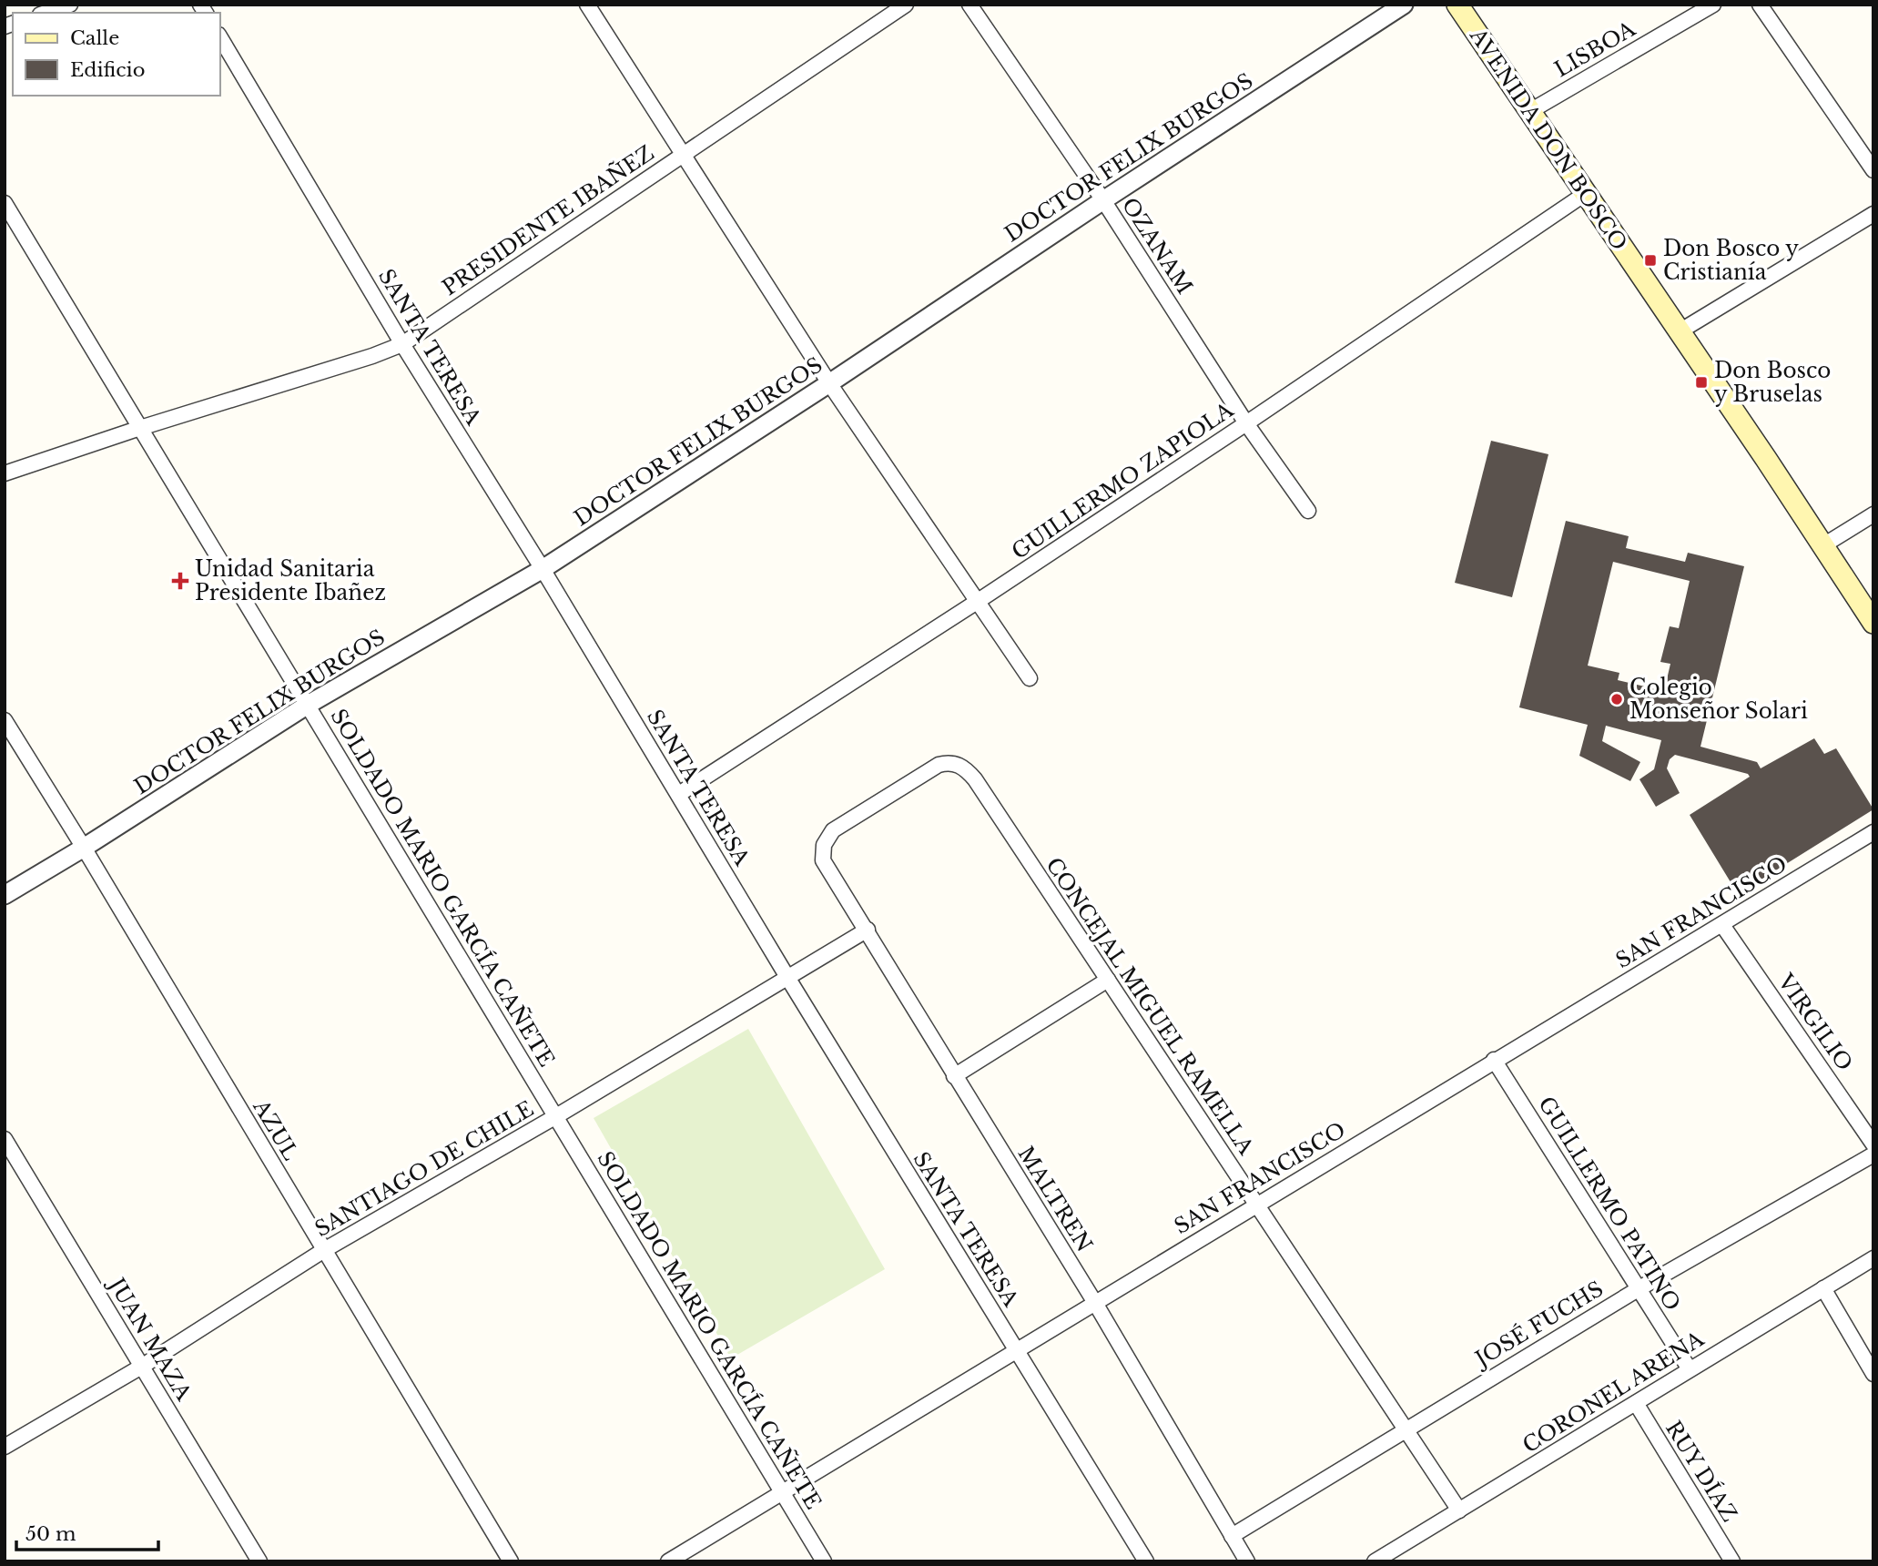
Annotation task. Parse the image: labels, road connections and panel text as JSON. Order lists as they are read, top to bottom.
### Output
{
  "streets": {
    "main road": ["AVENIDA DON BOSCO"],
    "street": [
      "LISBOA",
      "DOCTOR FELIX BURGOS",
      "PRESIDENTE IBAÑEZ",
      "OZANAM",
      "SANTA TERESA",
      "GUILLERMO ZAPIOLA",
      "SOLDADO MARIO GARCÍA CAÑETE",
      "SAN FRANCISCO",
      "CONCEJAL MIGUEL RAMELLA",
      "VIRGILIO",
      "AZUL",
      "SANTIAGO DE CHILE",
      "MALTREN",
      "GUILLERMO PATINO",
      "JOSÉ FUCHS",
      "JUAN MAZA",
      "CORONEL ARENA",
      "RUY DÍAZ"
    ]
  },
  "crossings": [
    ["LISBOA", "AVENIDA DON BOSCO"],
    ["AVENIDA DON BOSCO", "GUILLERMO ZAPIOLA"],
    ["DOCTOR FELIX BURGOS", "OZANAM"],
    ["DOCTOR FELIX BURGOS", "SANTA TERESA"],
    ["DOCTOR FELIX BURGOS", "SOLDADO MARIO GARCÍA CAÑETE"],
    ["DOCTOR FELIX BURGOS", "AZUL"],
    ["PRESIDENTE IBAÑEZ", "SANTA TERESA"],
    ["PRESIDENTE IBAÑEZ", "SOLDADO MARIO GARCÍA CAÑETE"],
    ["OZANAM", "GUILLERMO ZAPIOLA"],
    ["SANTA TERESA", "GUILLERMO ZAPIOLA"],
    ["SANTA TERESA", "SAN FRANCISCO"],
    ["SANTA TERESA", "SANTIAGO DE CHILE"],
    ["SOLDADO MARIO GARCÍA CAÑETE", "SAN FRANCISCO"],
    ["SOLDADO MARIO GARCÍA CAÑETE", "SANTIAGO DE CHILE"],
    ["SAN FRANCISCO", "CONCEJAL MIGUEL RAMELLA"],
    ["SAN FRANCISCO", "VIRGILIO"],
    ["SAN FRANCISCO", "MALTREN"],
    ["SAN FRANCISCO", "GUILLERMO PATINO"],
    ["CONCEJAL MIGUEL RAMELLA", "MALTREN"],
    ["CONCEJAL MIGUEL RAMELLA", "JOSÉ FUCHS"],
    ["CONCEJAL MIGUEL RAMELLA", "CORONEL ARENA"],
    ["AZUL", "SANTIAGO DE CHILE"],
    ["SANTIAGO DE CHILE", "MALTREN"],
    ["SANTIAGO DE CHILE", "JUAN MAZA"],
    ["MALTREN", "JOSÉ FUCHS"],
    ["GUILLERMO PATINO", "JOSÉ FUCHS"],
    ["GUILLERMO PATINO", "CORONEL ARENA"],
    ["CORONEL ARENA", "RUY DÍAZ"]
  ],
  "places": {
    "transit": ["Don Bosco y Cristianía", "Don Bosco y Bruselas"],
    "health": ["Unidad Sanitaria Presidente Ibañez"],
    "other": ["Colegio Monseñor Solari"]
  },
  "legend": ["Calle", "Edificio"],
  "scale_bar": "50 m"
}
